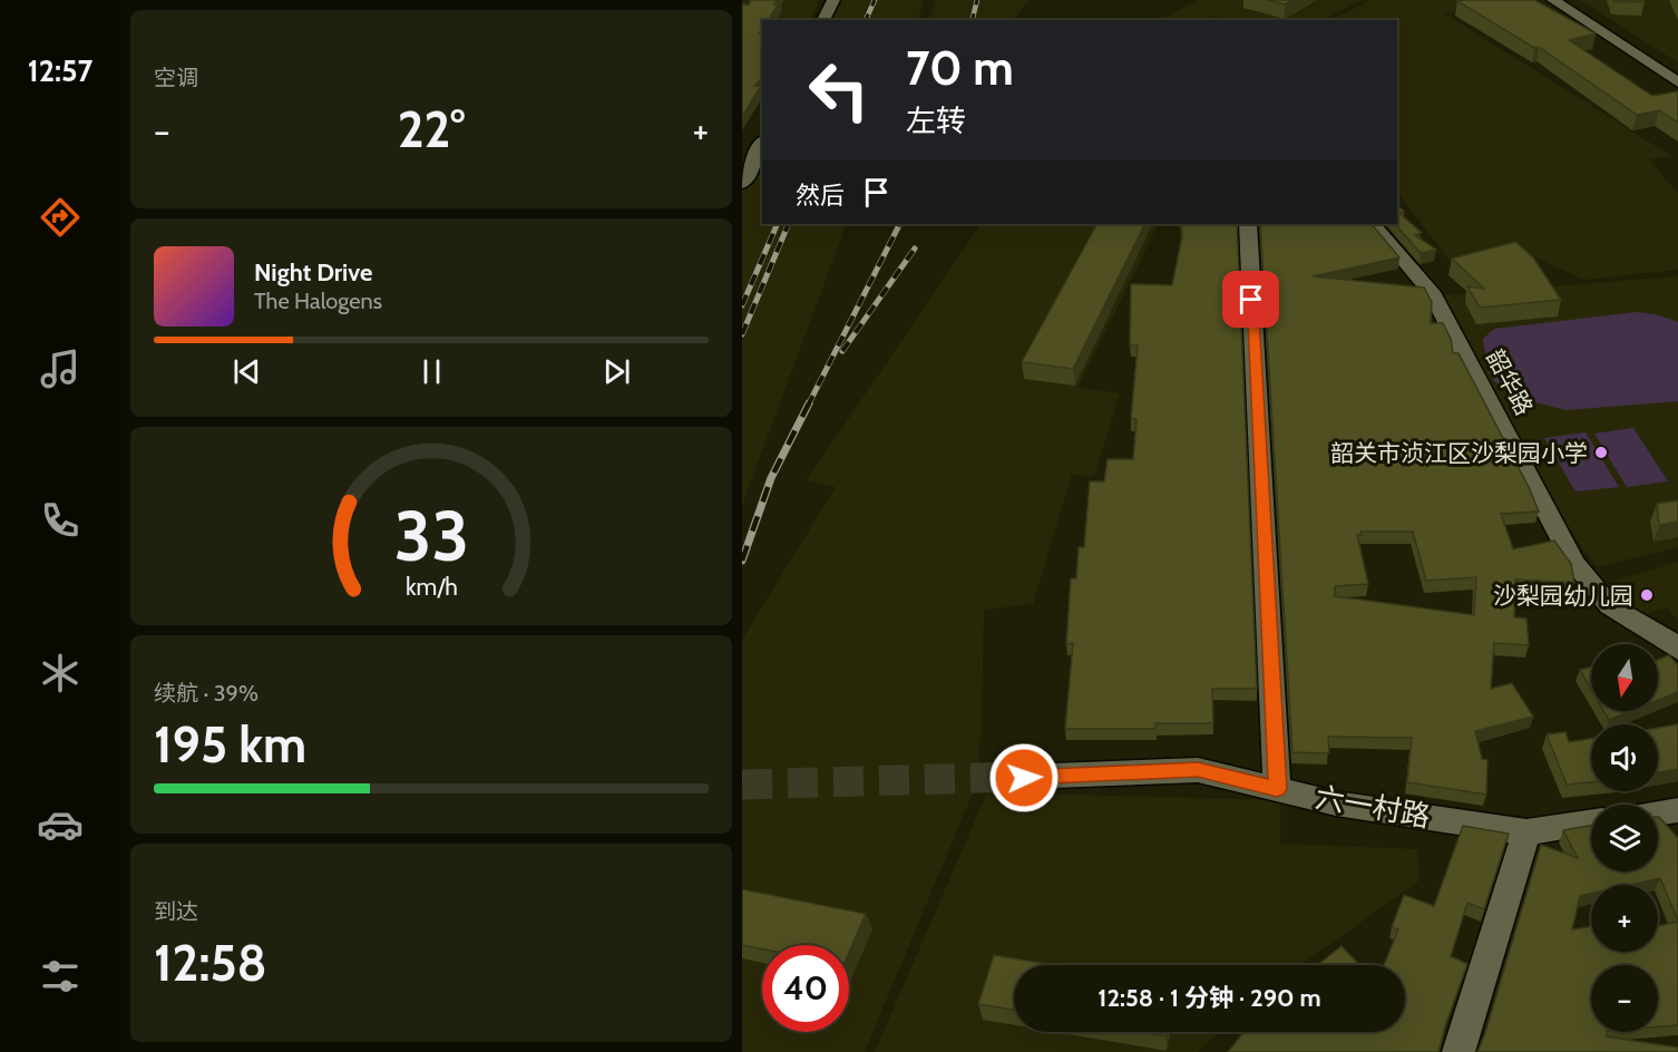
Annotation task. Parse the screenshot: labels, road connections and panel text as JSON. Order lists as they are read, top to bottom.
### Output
{
  "streets": {
    "street": ["韶华路", "六一村路"]
  },
  "places": ["韶关市浈江区沙梨园小学", "沙梨园幼儿园"],
  "north": "bottom",
  "page": {
    "tabs": "12:57",
    "tile": [
      "空调",
      ["续航 · 39%", "195 km"],
      ["到达", "12:58"]
    ],
    "turn": ["70 m", "左转"],
    "heat": ["−", "22°", "+"],
    "then": "然后",
    "song": ["Night Drive", "The Halogens"],
    "map_buttons": ["+", "−"],
    "limit": "40",
    "trip": "12:58 · 1 分钟 · 290 m",
    "gauge": ["33", "km/h"]
  }
}
